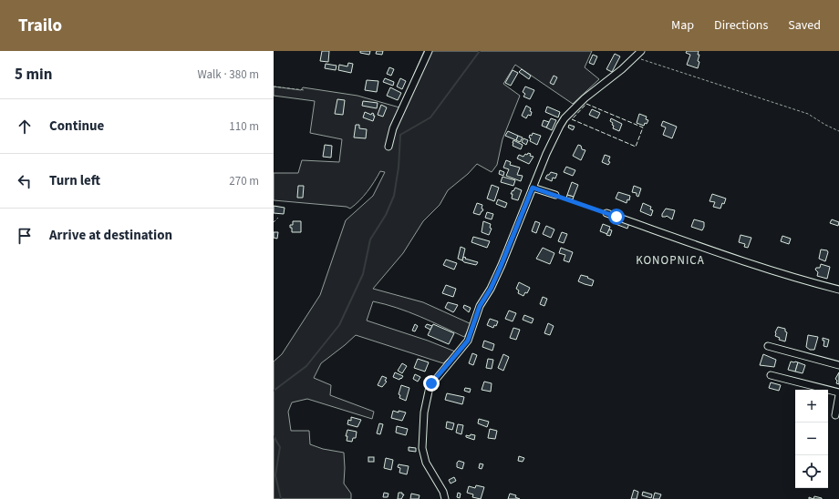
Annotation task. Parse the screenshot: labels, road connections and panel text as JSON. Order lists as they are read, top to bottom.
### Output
{
  "districts": ["KONOPNICA"],
  "page": {
    "header": "Trailo",
    "nav": ["Map", "Directions", "Saved"],
    "heading": ["5 min", "Walk · 380 m"],
    "list": [
      ["Continue", "110 m"],
      ["Turn left", "270 m"],
      "Arrive at destination"
    ],
    "map_buttons": ["+", "−"]
  }
}
